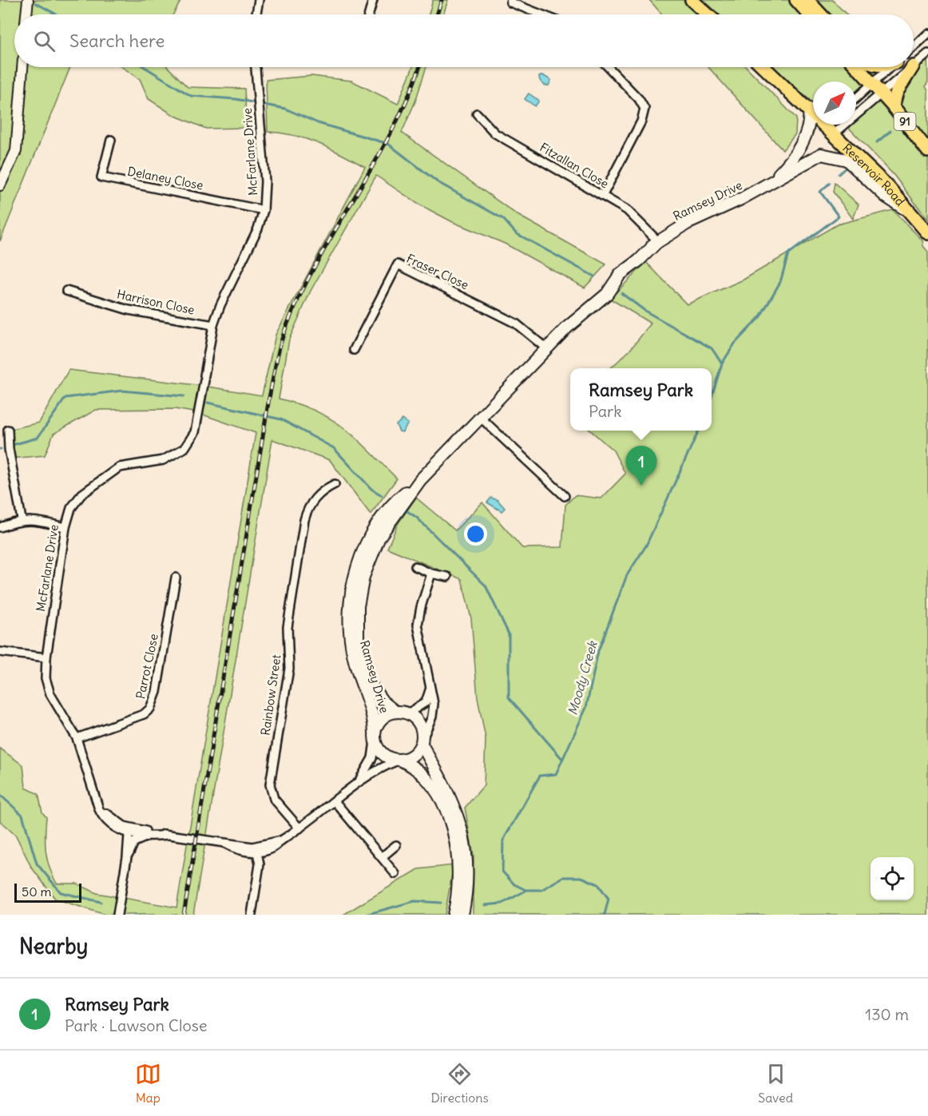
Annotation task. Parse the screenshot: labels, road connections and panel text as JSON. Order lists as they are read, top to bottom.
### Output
{
  "streets": {
    "main road": ["91", "Reservoir Road", "Ramsey Drive"],
    "street": [
      "McFarlane Drive",
      "Fitzallan Close",
      "Delaney Close",
      "Fraser Close",
      "Harrison Close",
      "Parrot Close",
      "Rainbow Street"
    ]
  },
  "crossings": [
    ["McFarlane Drive", "Delaney Close"],
    ["McFarlane Drive", "Harrison Close"],
    ["McFarlane Drive", "Parrot Close"],
    ["Fitzallan Close", "Ramsey Drive"],
    ["Reservoir Road", "Ramsey Drive"],
    ["Ramsey Drive", "Fraser Close"]
  ],
  "water": ["Moody Creek"],
  "scale_bar": "50 m",
  "north": "top right",
  "page": {
    "search": "Search here",
    "popup": ["Ramsey Park", "Park"],
    "pins": "1",
    "scale": "50 m",
    "heading": "Nearby",
    "list": [
      {
        "mark": "1",
        "name": "Ramsey Park",
        "note": "Park · Lawson Close",
        "value": "130 m"
      }
    ],
    "nav": ["Map", "Directions", "Saved"]
  }
}
